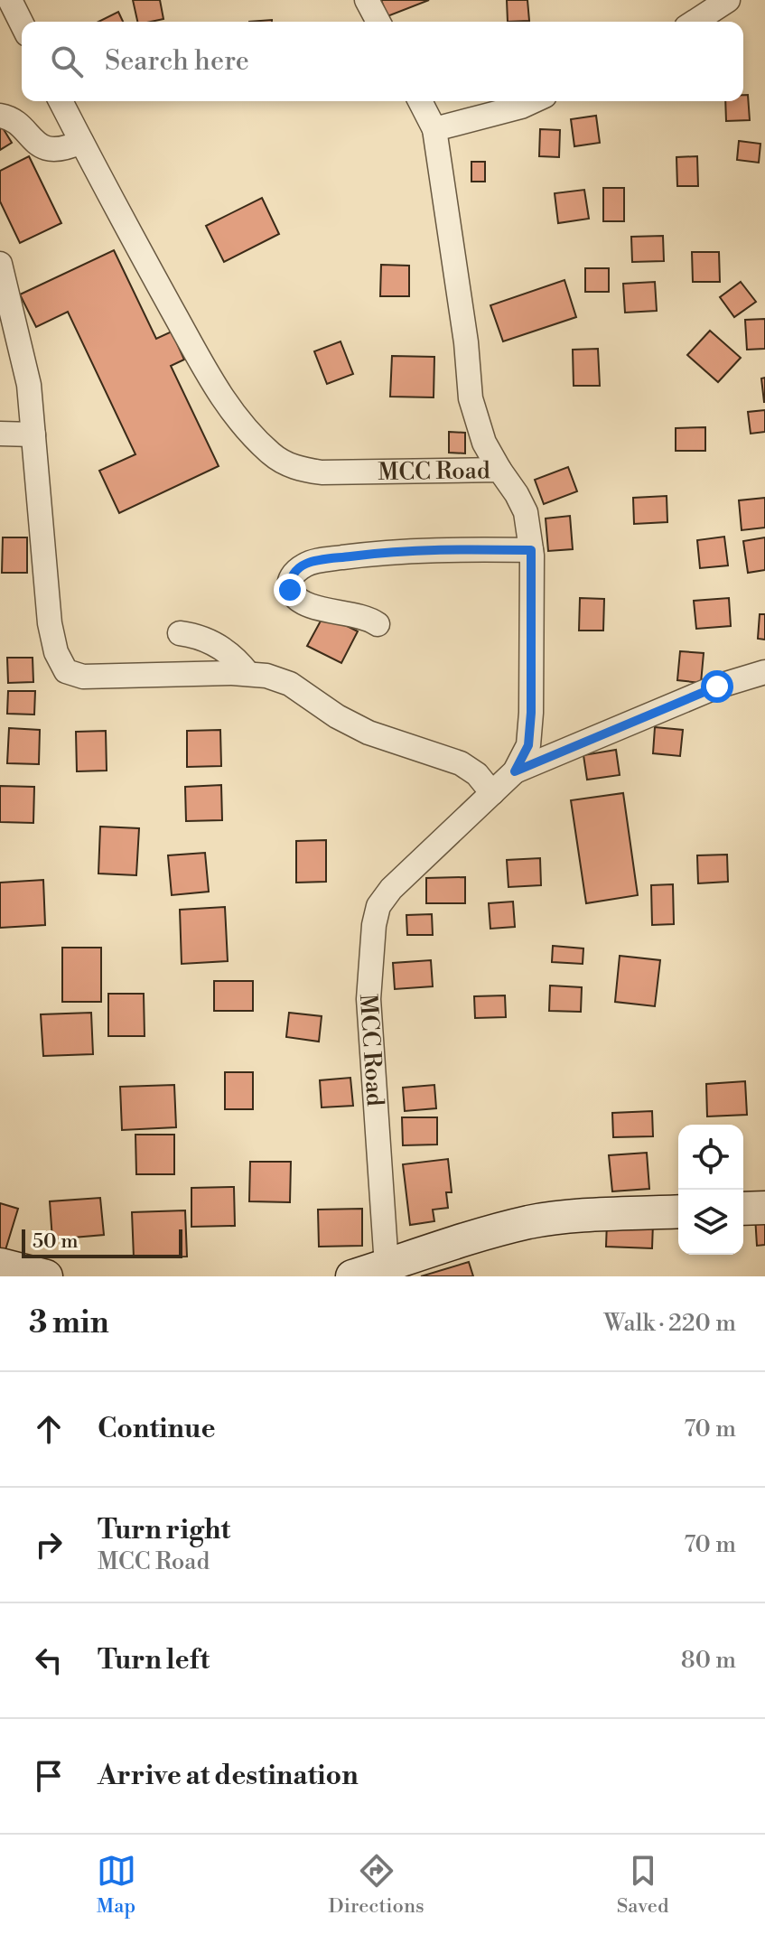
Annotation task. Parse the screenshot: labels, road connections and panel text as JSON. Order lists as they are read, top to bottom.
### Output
{
  "streets": {
    "street": ["MCC Road"]
  },
  "scale_bar": "50 m",
  "page": {
    "search": "Search here",
    "scale": "50 m",
    "heading": ["3 min", "Walk · 220 m"],
    "list": [
      ["Continue", "70 m"],
      ["Turn right", "MCC Road", "70 m"],
      ["Turn left", "80 m"],
      "Arrive at destination"
    ],
    "nav": ["Map", "Directions", "Saved"]
  }
}
